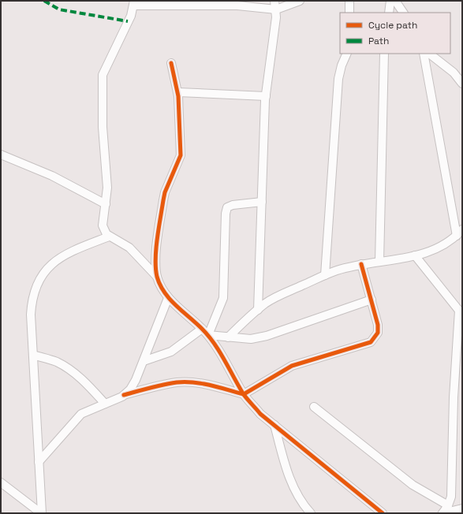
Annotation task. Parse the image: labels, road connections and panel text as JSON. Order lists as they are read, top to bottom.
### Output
{
  "legend": ["Cycle path", "Path"]
}
